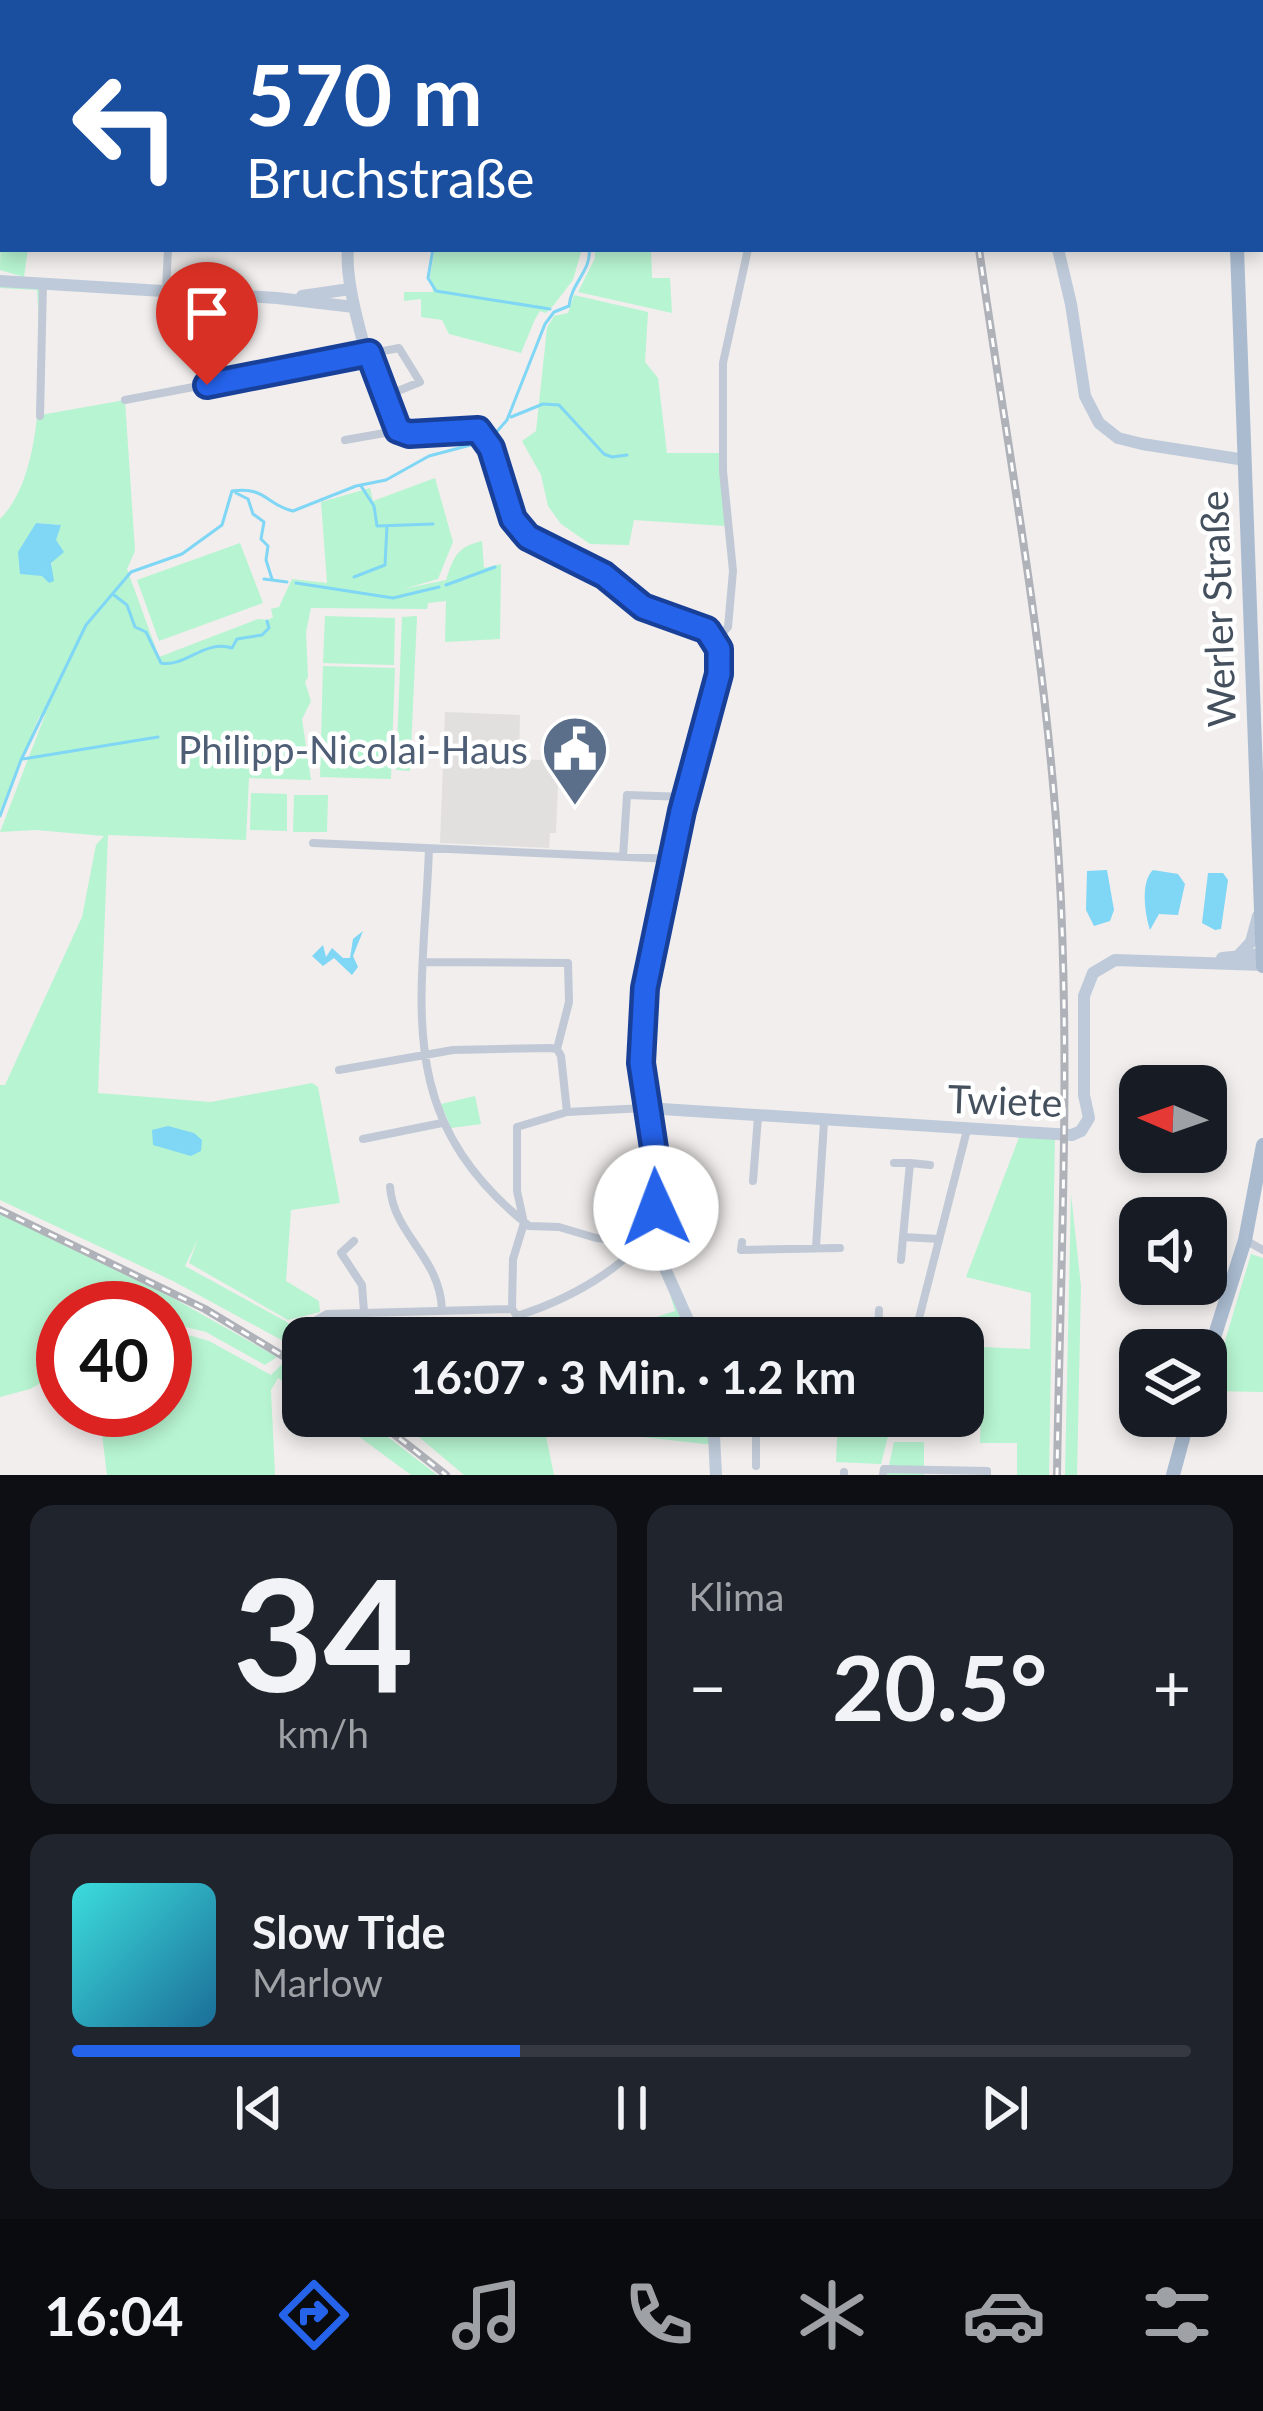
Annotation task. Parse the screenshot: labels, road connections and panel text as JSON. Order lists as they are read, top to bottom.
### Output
{
  "streets": {
    "main road": ["Werler Straße"],
    "street": ["Twiete"]
  },
  "crossings": [
    ["Werler Straße", "Twiete"]
  ],
  "places": {
    "public building": ["Philipp-Nicolai-Haus"]
  },
  "north": "left",
  "page": {
    "turn": ["570 m", "Bruchstraße"],
    "limit": "40",
    "trip": "16:07 · 3 Min. · 1.2 km",
    "tile": [
      ["34", "km/h"],
      "Klima"
    ],
    "heat": ["−", "20.5°", "+"],
    "song": ["Slow Tide", "Marlow"],
    "tabs": "16:04"
  }
}
